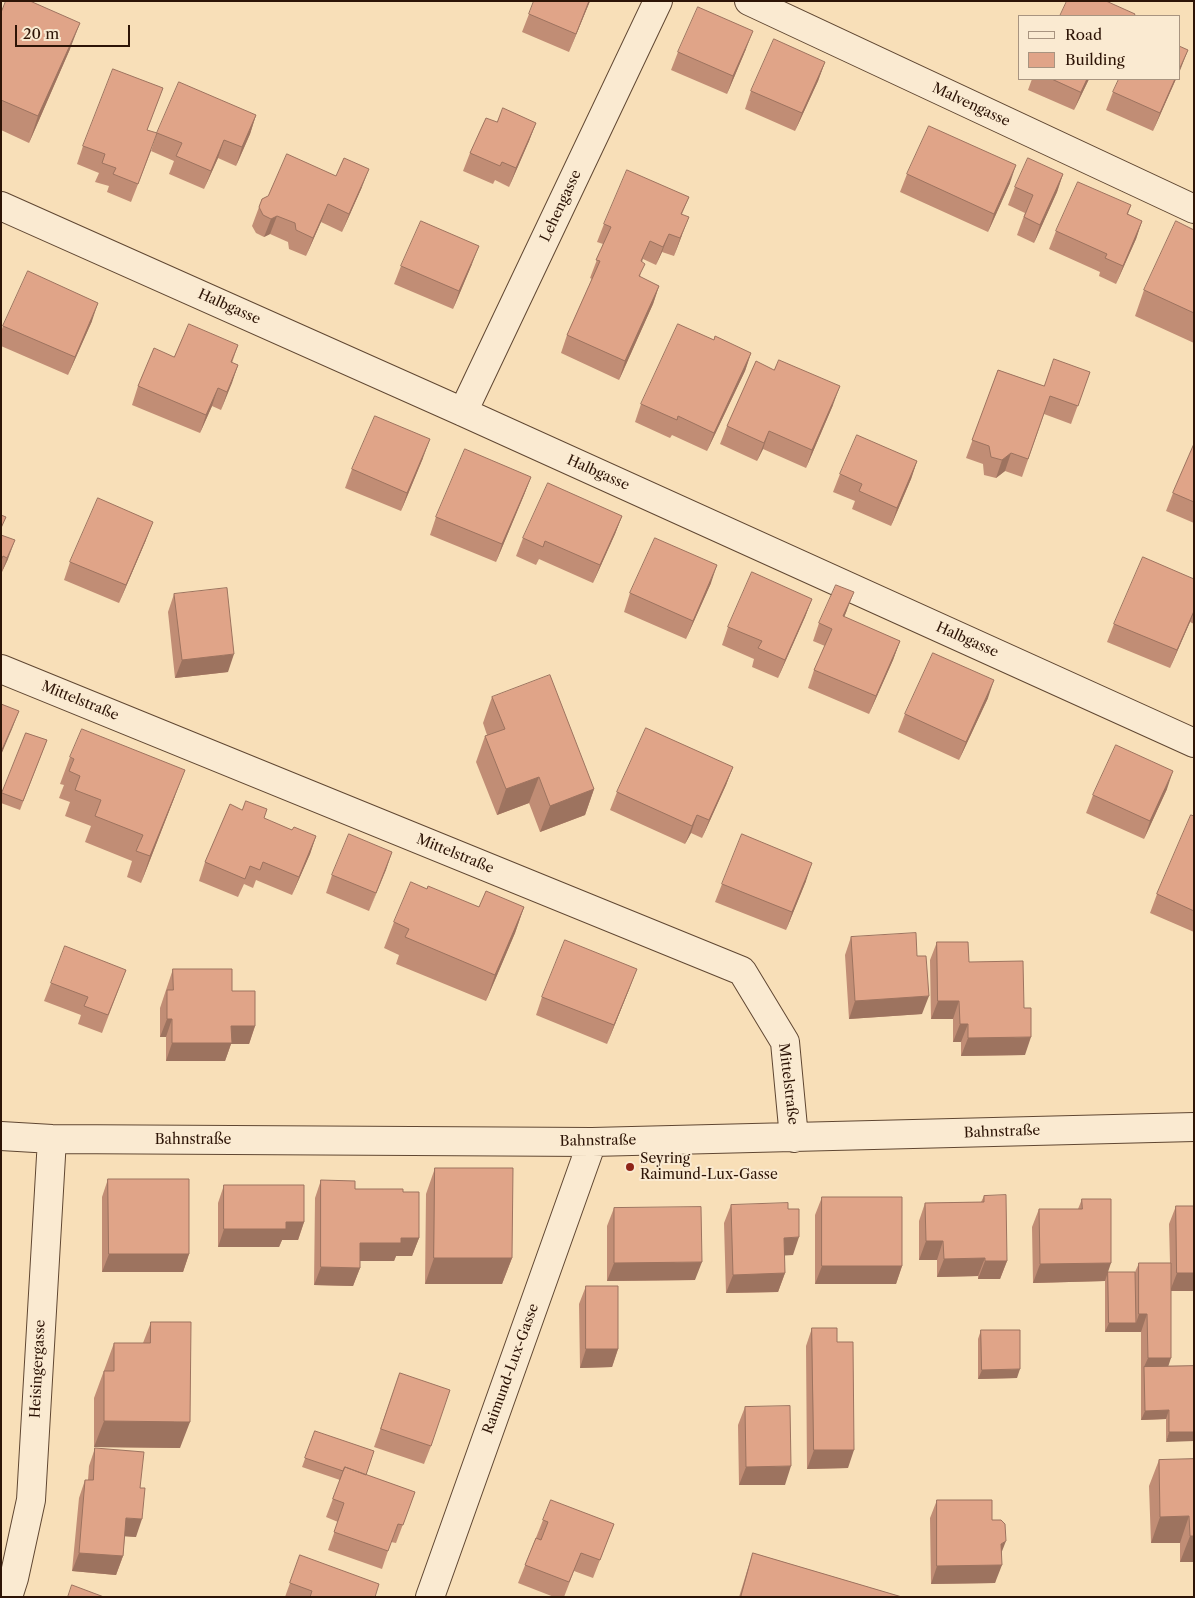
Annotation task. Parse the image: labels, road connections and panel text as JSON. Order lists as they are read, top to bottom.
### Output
{
  "streets": {
    "street": [
      "Malvengasse",
      "Lehengasse",
      "Halbgasse",
      "Mittelstraße",
      "Bahnstraße",
      "Heisingergasse",
      "Raimund-Lux-Gasse"
    ]
  },
  "crossings": [
    ["Lehengasse", "Halbgasse"],
    ["Mittelstraße", "Bahnstraße"],
    ["Bahnstraße", "Heisingergasse"],
    ["Bahnstraße", "Raimund-Lux-Gasse"]
  ],
  "places": ["Seyring Raimund-Lux-Gasse"],
  "legend": ["Road", "Building"],
  "scale_bar": "20 m"
}
